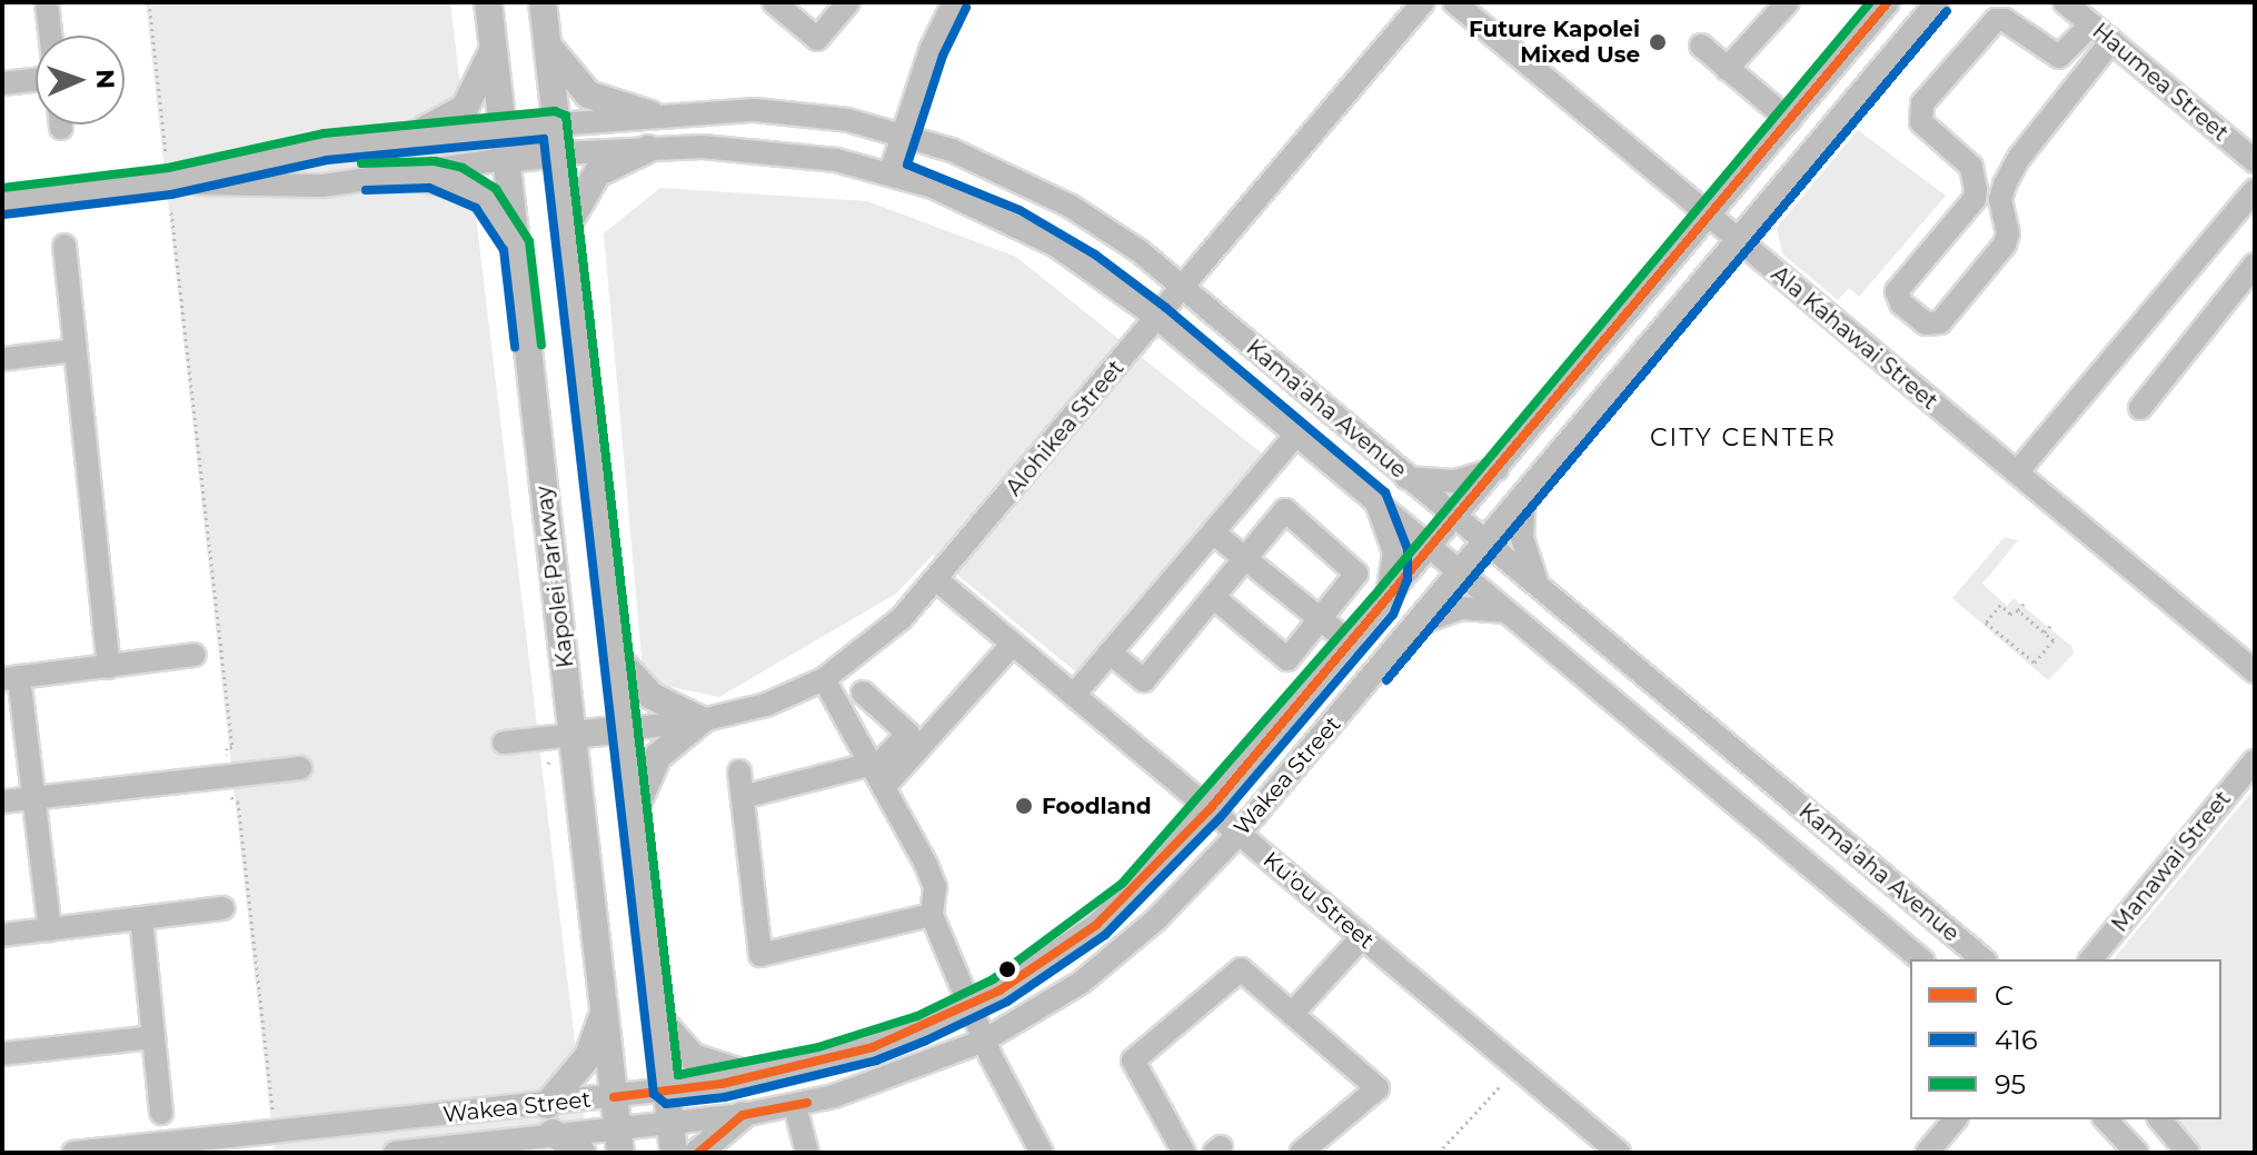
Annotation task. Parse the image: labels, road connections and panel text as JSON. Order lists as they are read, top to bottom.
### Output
{
  "streets": {
    "main road": ["Kapolei Parkway"],
    "street": [
      "Haumea Street",
      "Ala Kahawai Street",
      "Kama'aha Avenue",
      "Alohikea Street",
      "Wakea Street",
      "Manawai Street",
      "Ku'ou Street"
    ]
  },
  "crossings": [
    ["Ala Kahawai Street", "Wakea Street"],
    ["Kama'aha Avenue", "Alohikea Street"],
    ["Kama'aha Avenue", "Wakea Street"],
    ["Alohikea Street", "Ku'ou Street"],
    ["Kapolei Parkway", "Wakea Street"],
    ["Wakea Street", "Ku'ou Street"]
  ],
  "districts": ["CITY CENTER"],
  "places": ["Future Kapolei Mixed Use", "Foodland"],
  "lines": ["transit line C", "transit line 95", "transit line 416"],
  "legend": ["C", "416", "95"],
  "north": "right"
}
